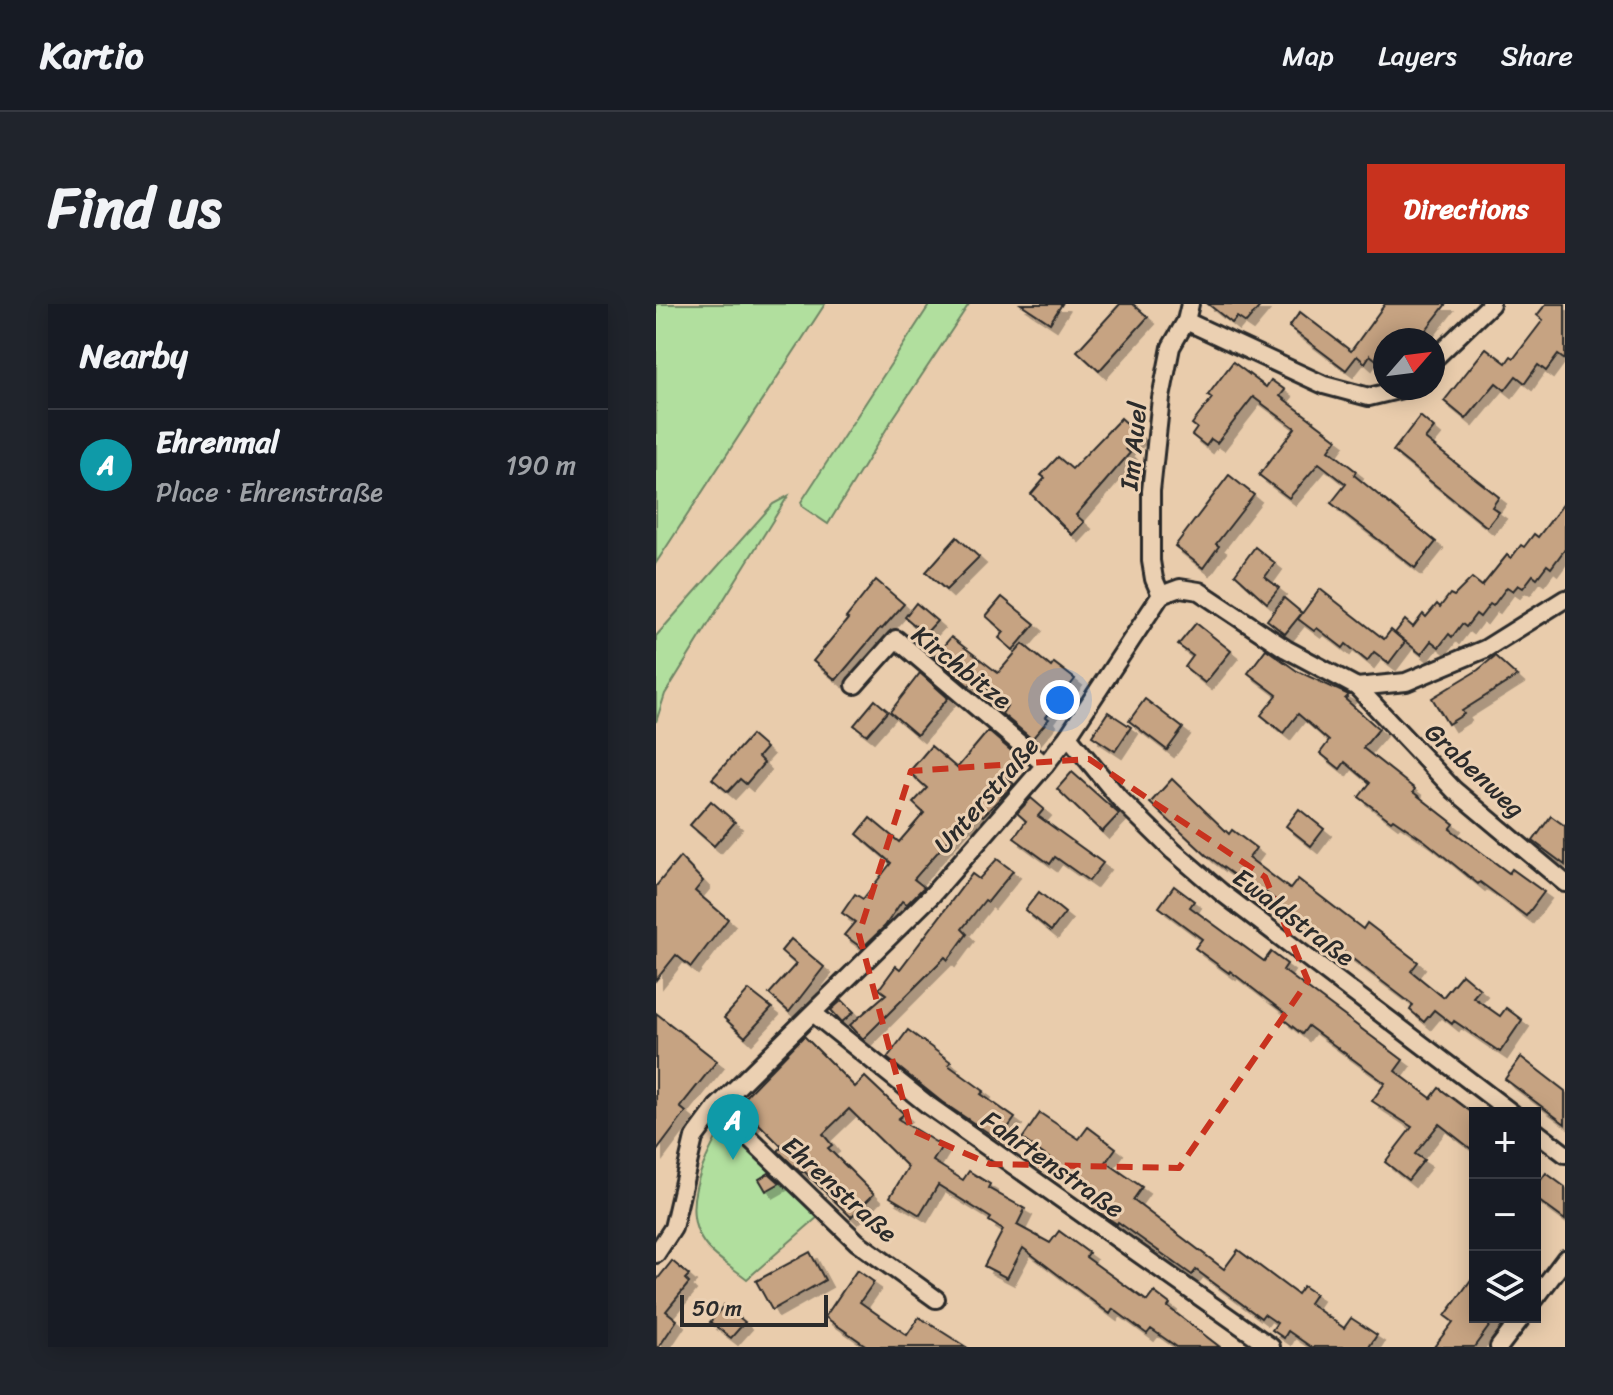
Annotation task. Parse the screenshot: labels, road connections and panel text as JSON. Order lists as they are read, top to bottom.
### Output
{
  "streets": {
    "street": [
      "Im Auel",
      "Kirchbitze",
      "Grabenweg",
      "Unterstraße",
      "Ewaldstraße",
      "Fahrtenstraße",
      "Ehrenstraße"
    ]
  },
  "crossings": [
    ["Im Auel", "Unterstraße"],
    ["Kirchbitze", "Unterstraße"],
    ["Unterstraße", "Ewaldstraße"],
    ["Unterstraße", "Fahrtenstraße"],
    ["Unterstraße", "Ehrenstraße"]
  ],
  "scale_bar": "50 m",
  "north": "top right",
  "page": {
    "header": "Kartio",
    "nav": ["Map", "Layers", "Share"],
    "title": "Find us",
    "buttons": "Directions",
    "heading": "Nearby",
    "list": [
      {
        "mark": "A",
        "name": "Ehrenmal",
        "note": "Place · Ehrenstraße",
        "value": "190 m"
      }
    ],
    "pins": "A",
    "map_buttons": ["+", "−"],
    "scale": "50 m"
  }
}
